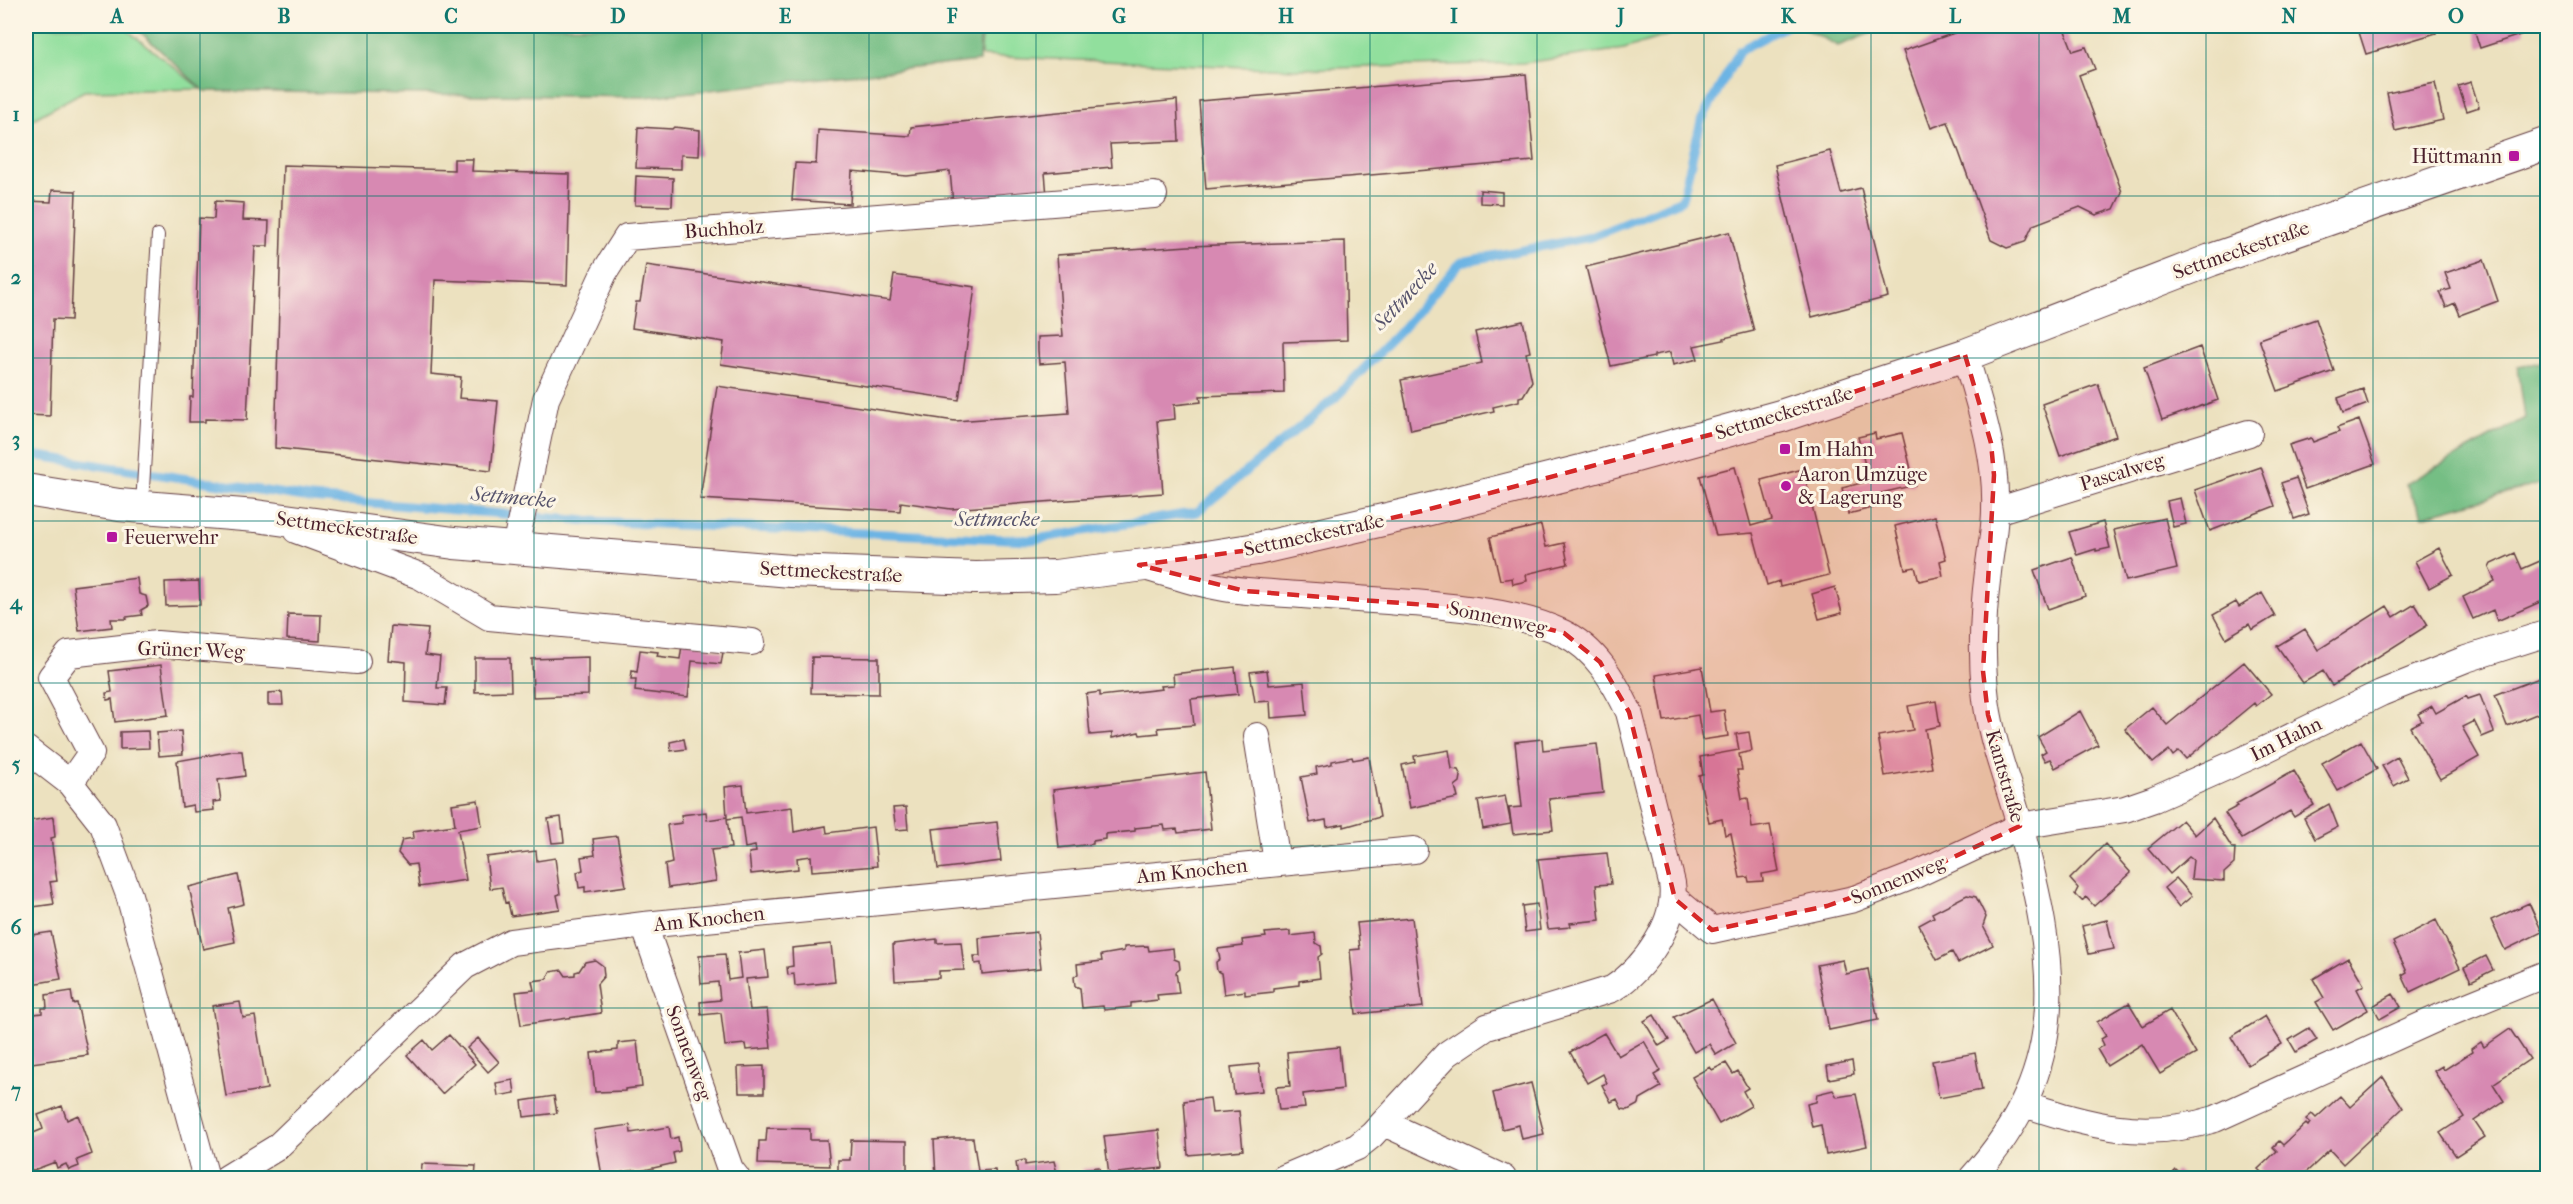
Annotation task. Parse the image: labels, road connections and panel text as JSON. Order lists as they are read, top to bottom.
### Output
{
  "streets": {
    "street": [
      "Buchholz",
      "Settmeckestraße",
      "Pascalweg",
      "Sonnenweg",
      "Grüner Weg",
      "Im Hahn",
      "Kantstraße",
      "Am Knochen"
    ]
  },
  "crossings": [
    ["Buchholz", "Settmeckestraße"],
    ["Settmeckestraße", "Sonnenweg"],
    ["Settmeckestraße", "Kantstraße"],
    ["Pascalweg", "Kantstraße"],
    ["Sonnenweg", "Im Hahn"],
    ["Sonnenweg", "Kantstraße"],
    ["Sonnenweg", "Am Knochen"],
    ["Im Hahn", "Kantstraße"]
  ],
  "water": ["Settmecke"],
  "places": {
    "transit": ["Hüttmann", "Im Hahn", "Feuerwehr"],
    "other": ["Aaron Umzüge & Lagerung"]
  },
  "grid": {
    "columns": [
      "A",
      "B",
      "C",
      "D",
      "E",
      "F",
      "G",
      "H",
      "I",
      "J",
      "K",
      "L",
      "M",
      "N",
      "O"
    ],
    "rows": [
      "1",
      "2",
      "3",
      "4",
      "5",
      "6",
      "7"
    ]
  }
}
